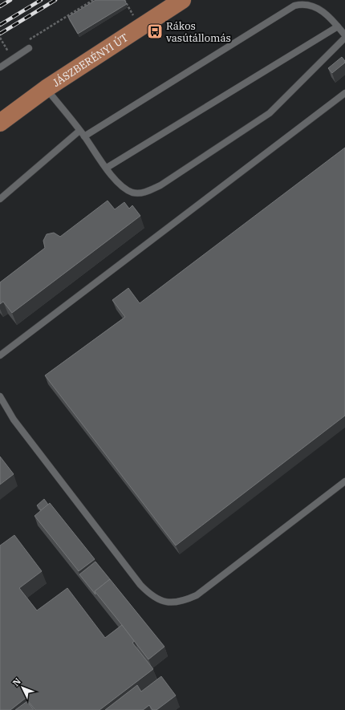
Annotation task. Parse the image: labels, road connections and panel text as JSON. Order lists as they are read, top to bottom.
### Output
{
  "streets": {
    "main road": ["JÁSZBERÉNYI ÚT"]
  },
  "places": {
    "bus stop": ["Rákos vasútállomás"]
  },
  "north": "top left"
}
